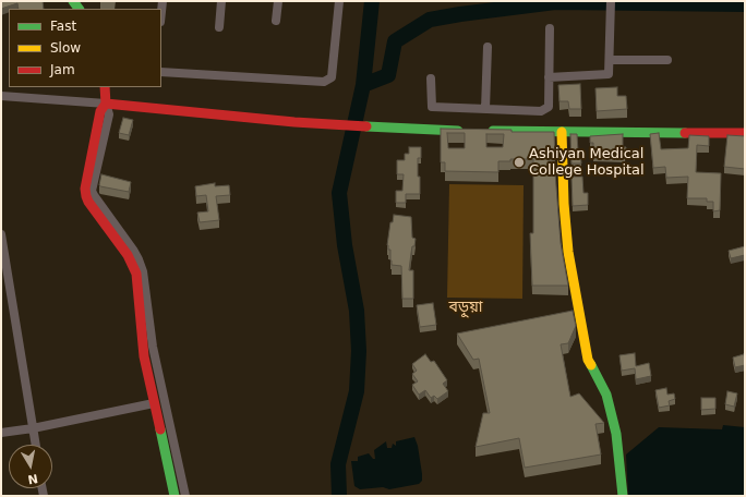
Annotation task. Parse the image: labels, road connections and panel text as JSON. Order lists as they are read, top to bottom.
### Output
{
  "districts": ["বড়ুয়া"],
  "places": ["Ashiyan Medical College Hospital"],
  "legend": ["Fast", "Slow", "Jam"],
  "north": "bottom"
}
